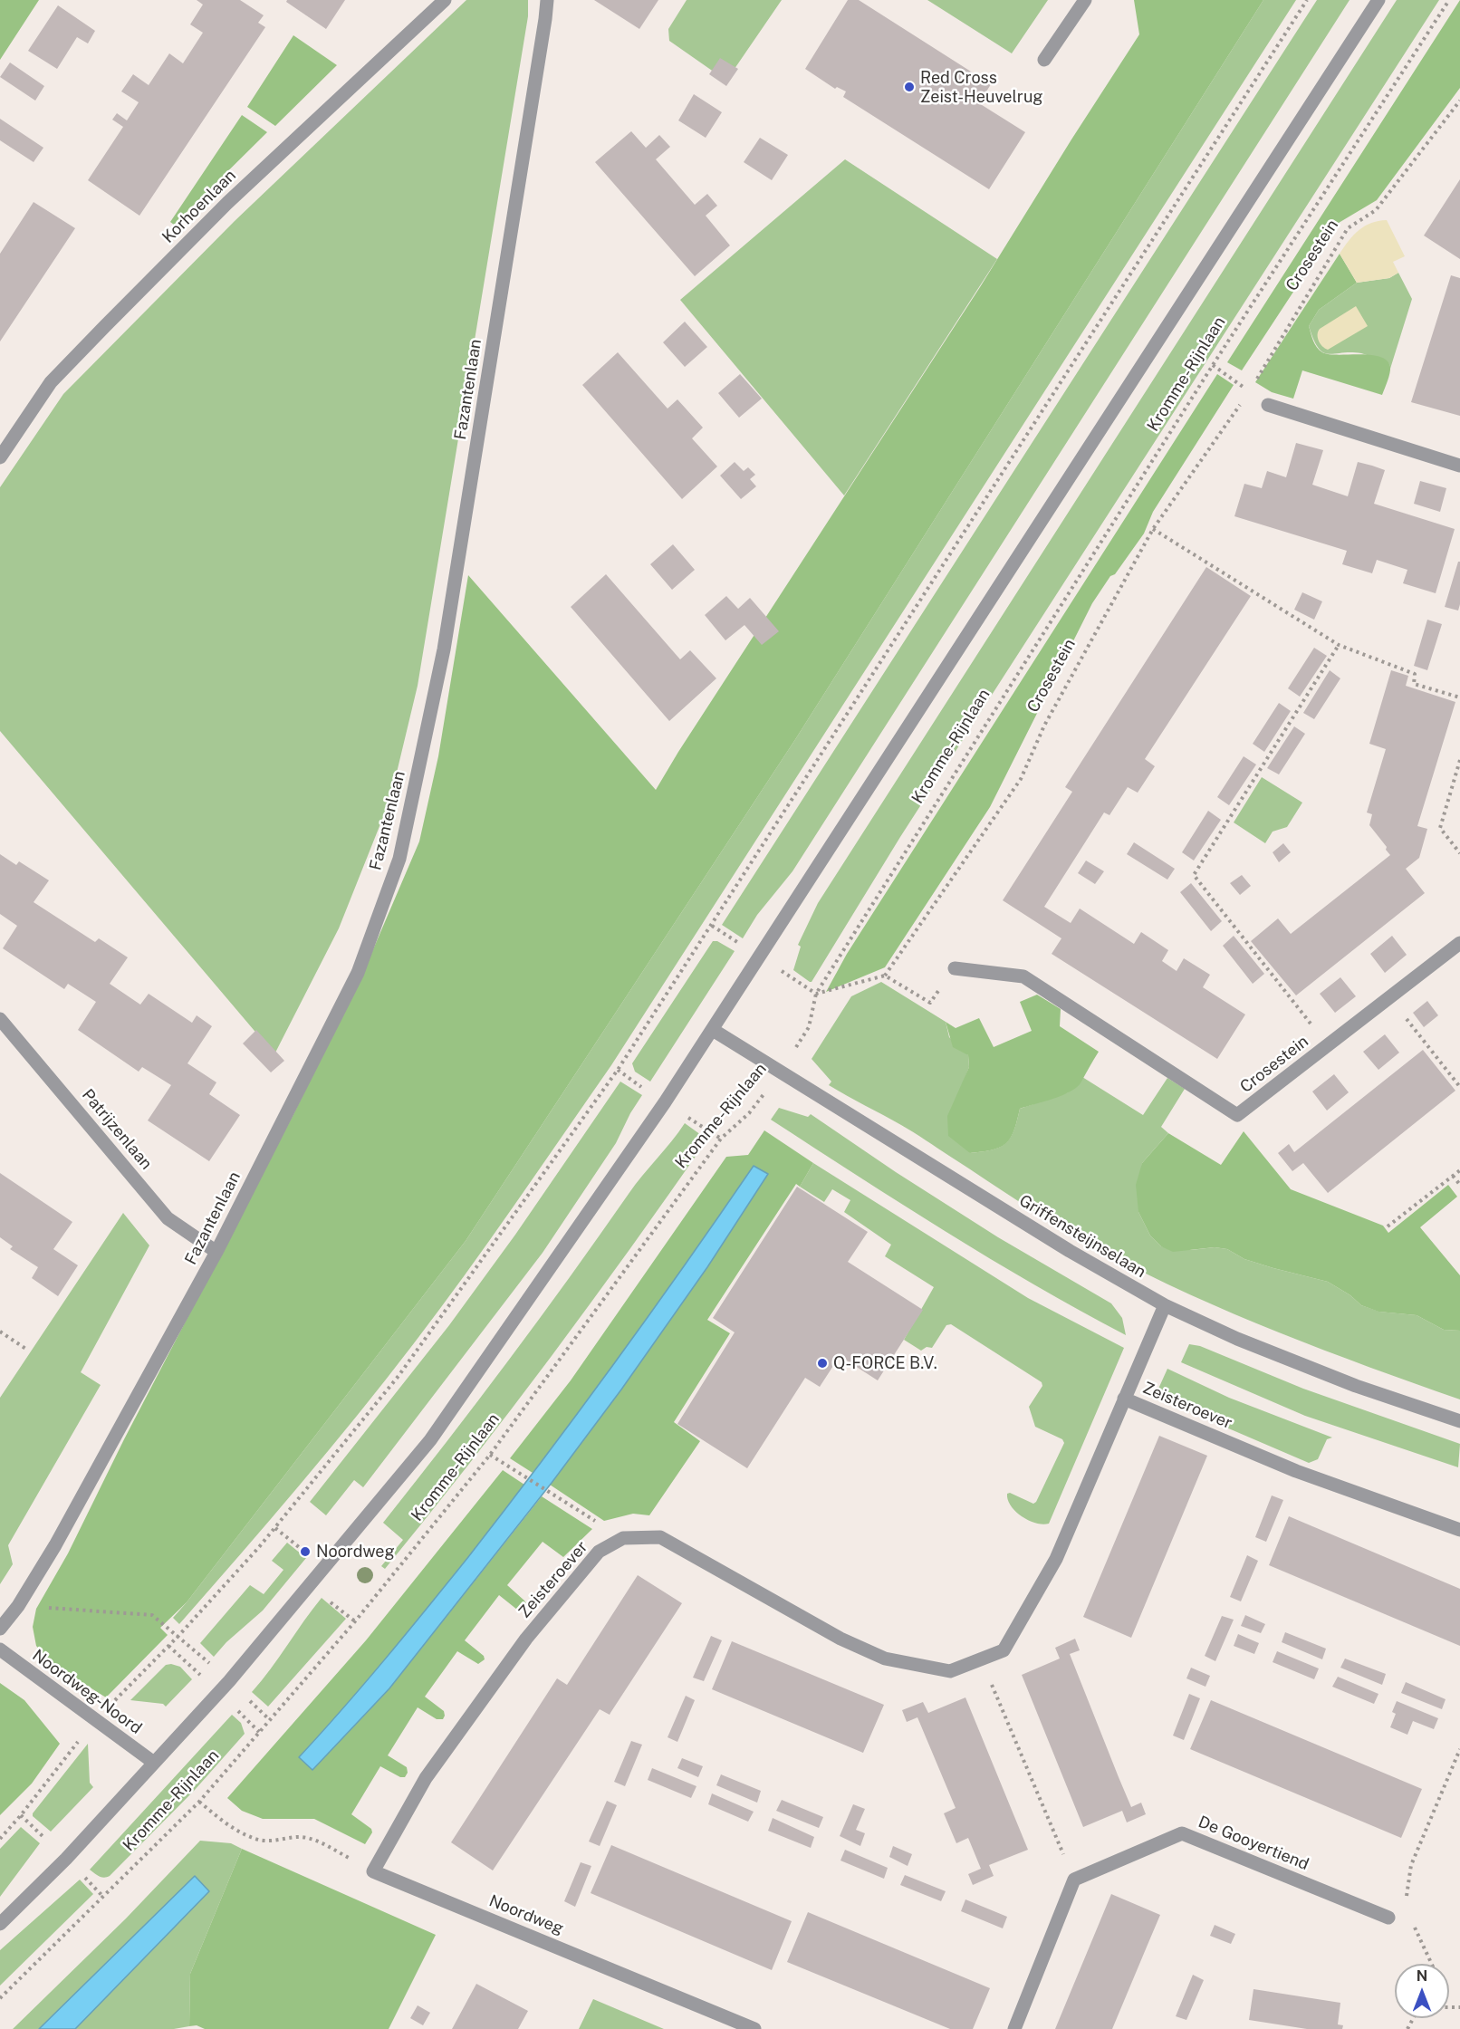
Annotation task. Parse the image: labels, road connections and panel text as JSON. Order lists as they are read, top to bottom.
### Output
{
  "streets": {
    "street": [
      "Korhoenlaan",
      "Crosestein",
      "Fazantenlaan",
      "Patrijzenlaan",
      "Griffensteijnselaan",
      "Zeisteroever",
      "Noordweg-Noord",
      "De Gooyertiend",
      "Noordweg"
    ],
    "path": ["Kromme-Rijnlaan"]
  },
  "crossings": [
    ["Kromme-Rijnlaan", "Griffensteijnselaan"],
    ["Fazantenlaan", "Patrijzenlaan"],
    ["Zeisteroever", "Noordweg"]
  ],
  "places": ["Red Cross Zeist-Heuvelrug", "Q-FORCE B.V.", "Noordweg"],
  "north": "top"
}
